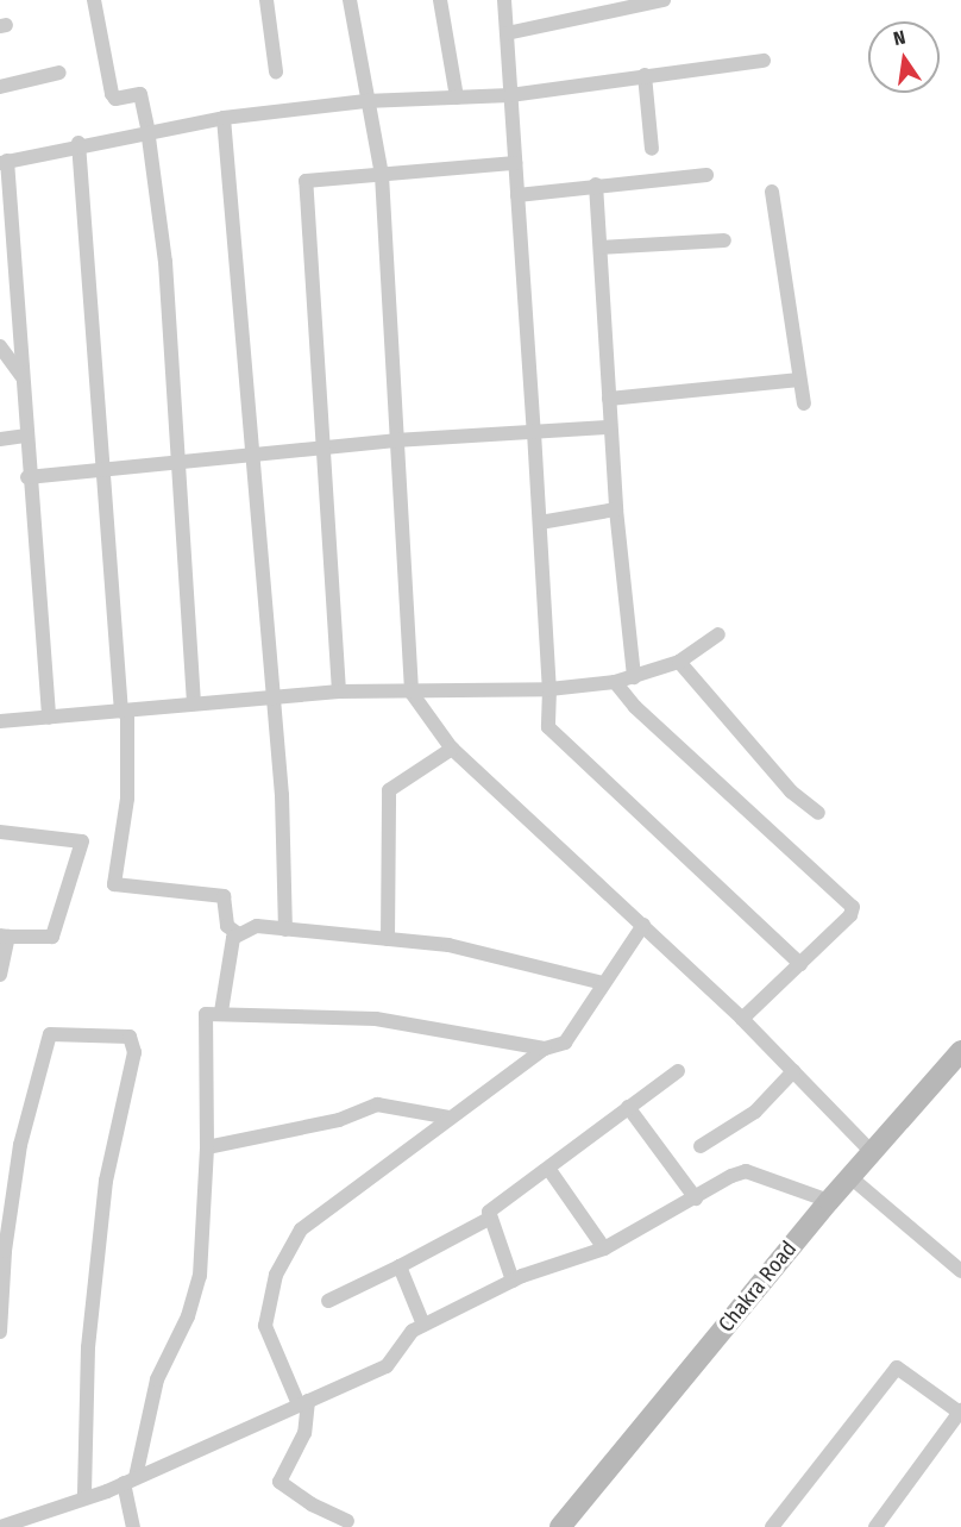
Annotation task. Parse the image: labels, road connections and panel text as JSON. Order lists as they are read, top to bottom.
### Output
{
  "streets": {
    "main road": ["Chakra Road"]
  },
  "north": "top"
}
